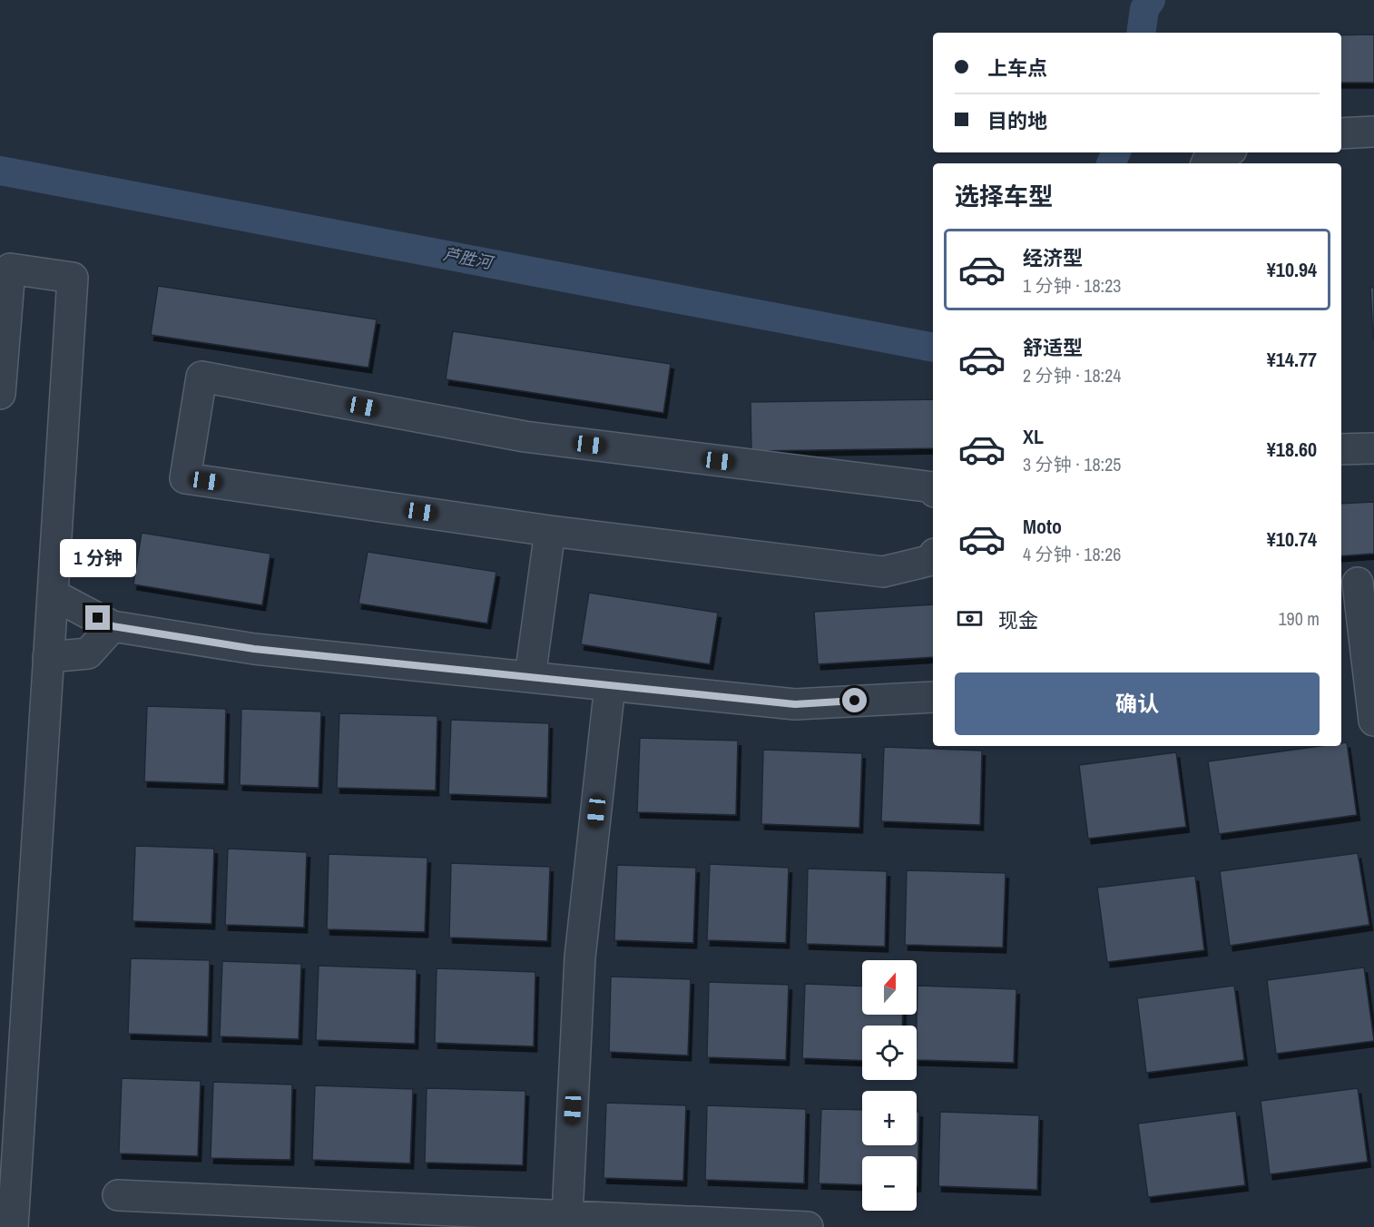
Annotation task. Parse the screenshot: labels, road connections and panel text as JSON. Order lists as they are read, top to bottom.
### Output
{
  "water": ["芦胜河"],
  "north": "top",
  "page": {
    "banner": ["上车点", "目的地"],
    "heading": "选择车型",
    "list": [
      {
        "name": "经济型",
        "note": "1 分钟 · 18:23",
        "value": "¥10.94"
      },
      {
        "name": "舒适型",
        "note": "2 分钟 · 18:24",
        "value": "¥14.77"
      },
      {
        "name": "XL",
        "note": "3 分钟 · 18:25",
        "value": "¥18.60"
      },
      {
        "name": "Moto",
        "note": "4 分钟 · 18:26",
        "value": "¥10.74"
      }
    ],
    "bubble": "1 分钟",
    "pay": ["现金", "190 m"],
    "buttons": "确认",
    "map_buttons": ["+", "−"]
  }
}
